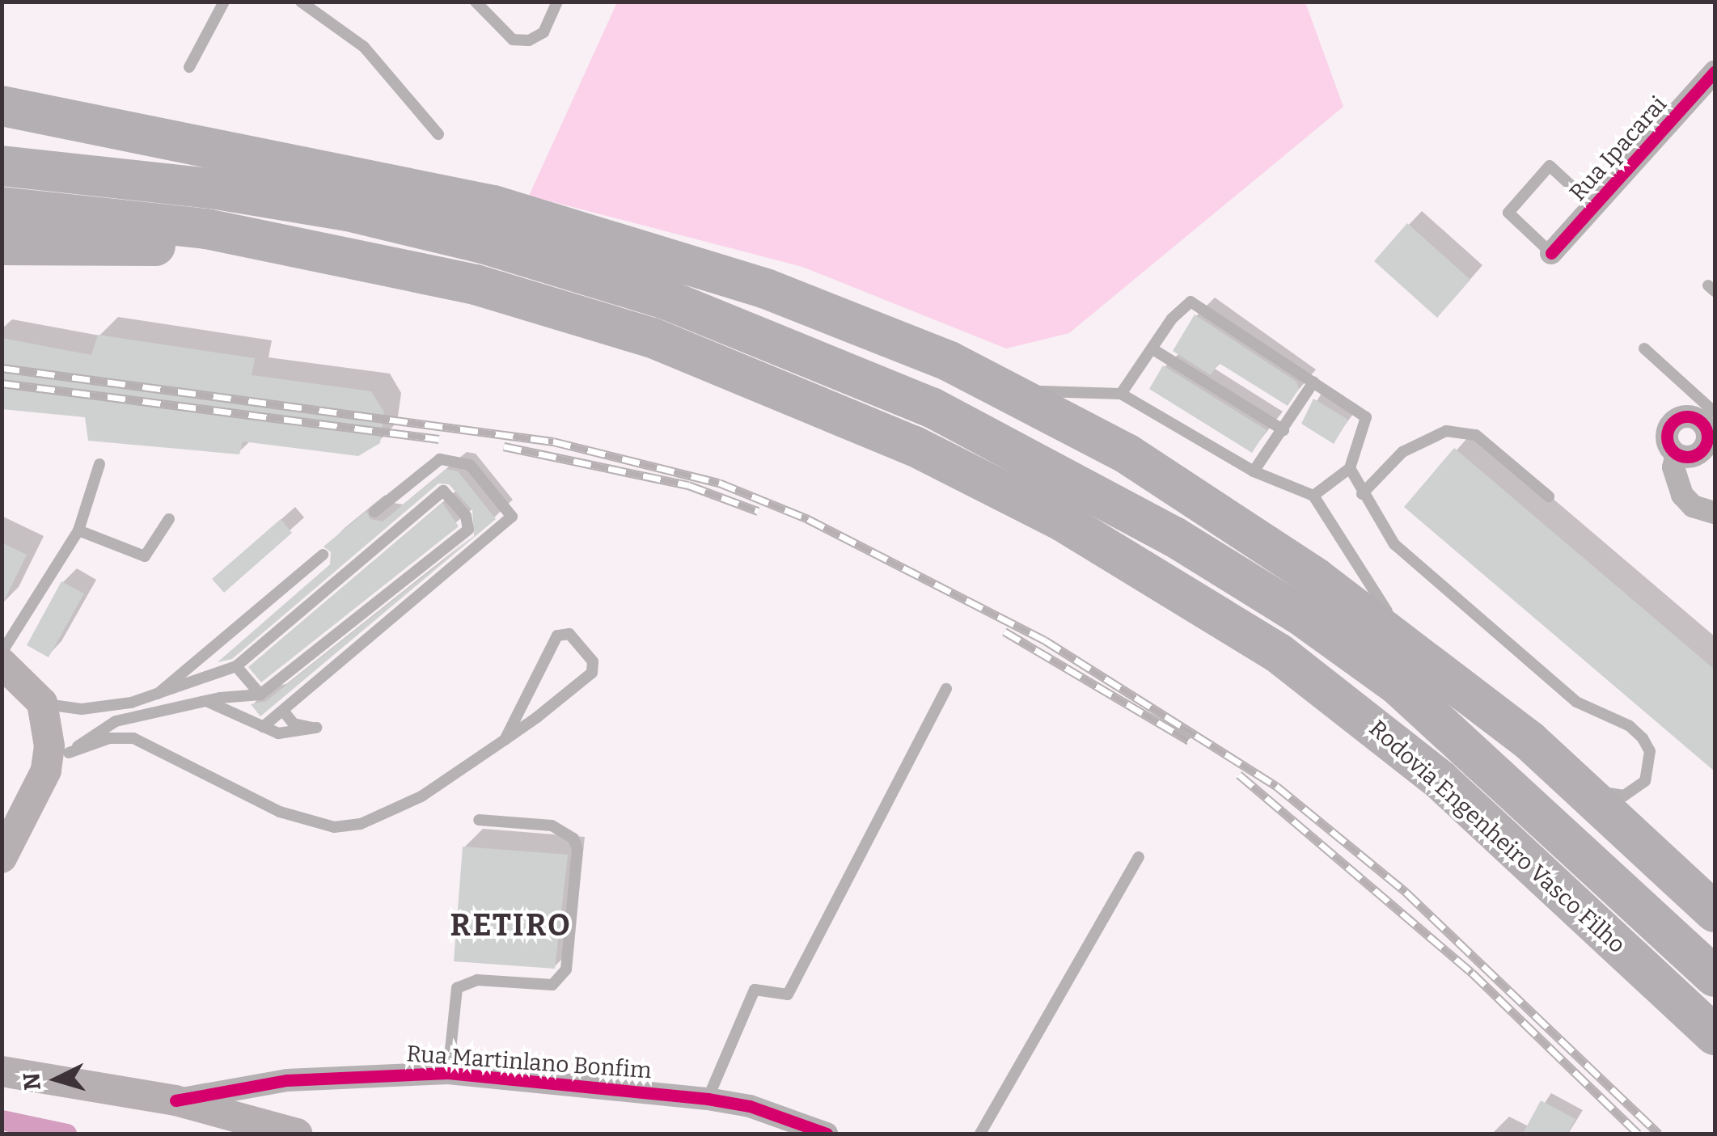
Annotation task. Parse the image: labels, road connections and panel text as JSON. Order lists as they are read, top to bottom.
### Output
{
  "streets": {
    "highway": ["Rodovia Engenheiro Vasco Filho"],
    "street": ["Rua Ipacarai", "Rua Martinlano Bonfim"]
  },
  "districts": ["RETIRO"],
  "north": "left"
}
